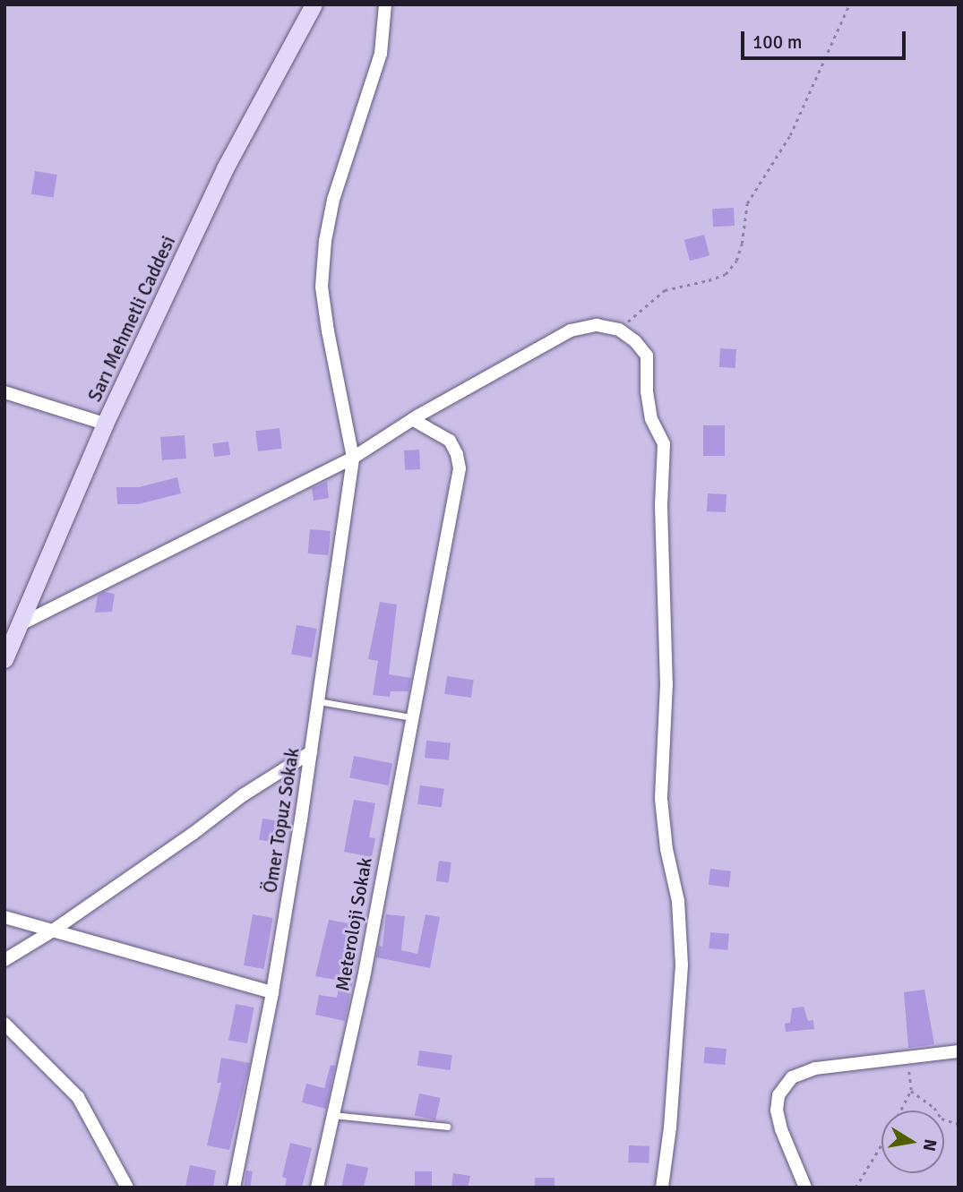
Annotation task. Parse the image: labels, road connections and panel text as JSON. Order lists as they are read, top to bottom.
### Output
{
  "streets": {
    "street": ["Sarı Mehmetli Caddesi", "Ömer Topuz Sokak", "Meteroloji Sokak"]
  },
  "scale_bar": "100 m",
  "north": "right"
}
